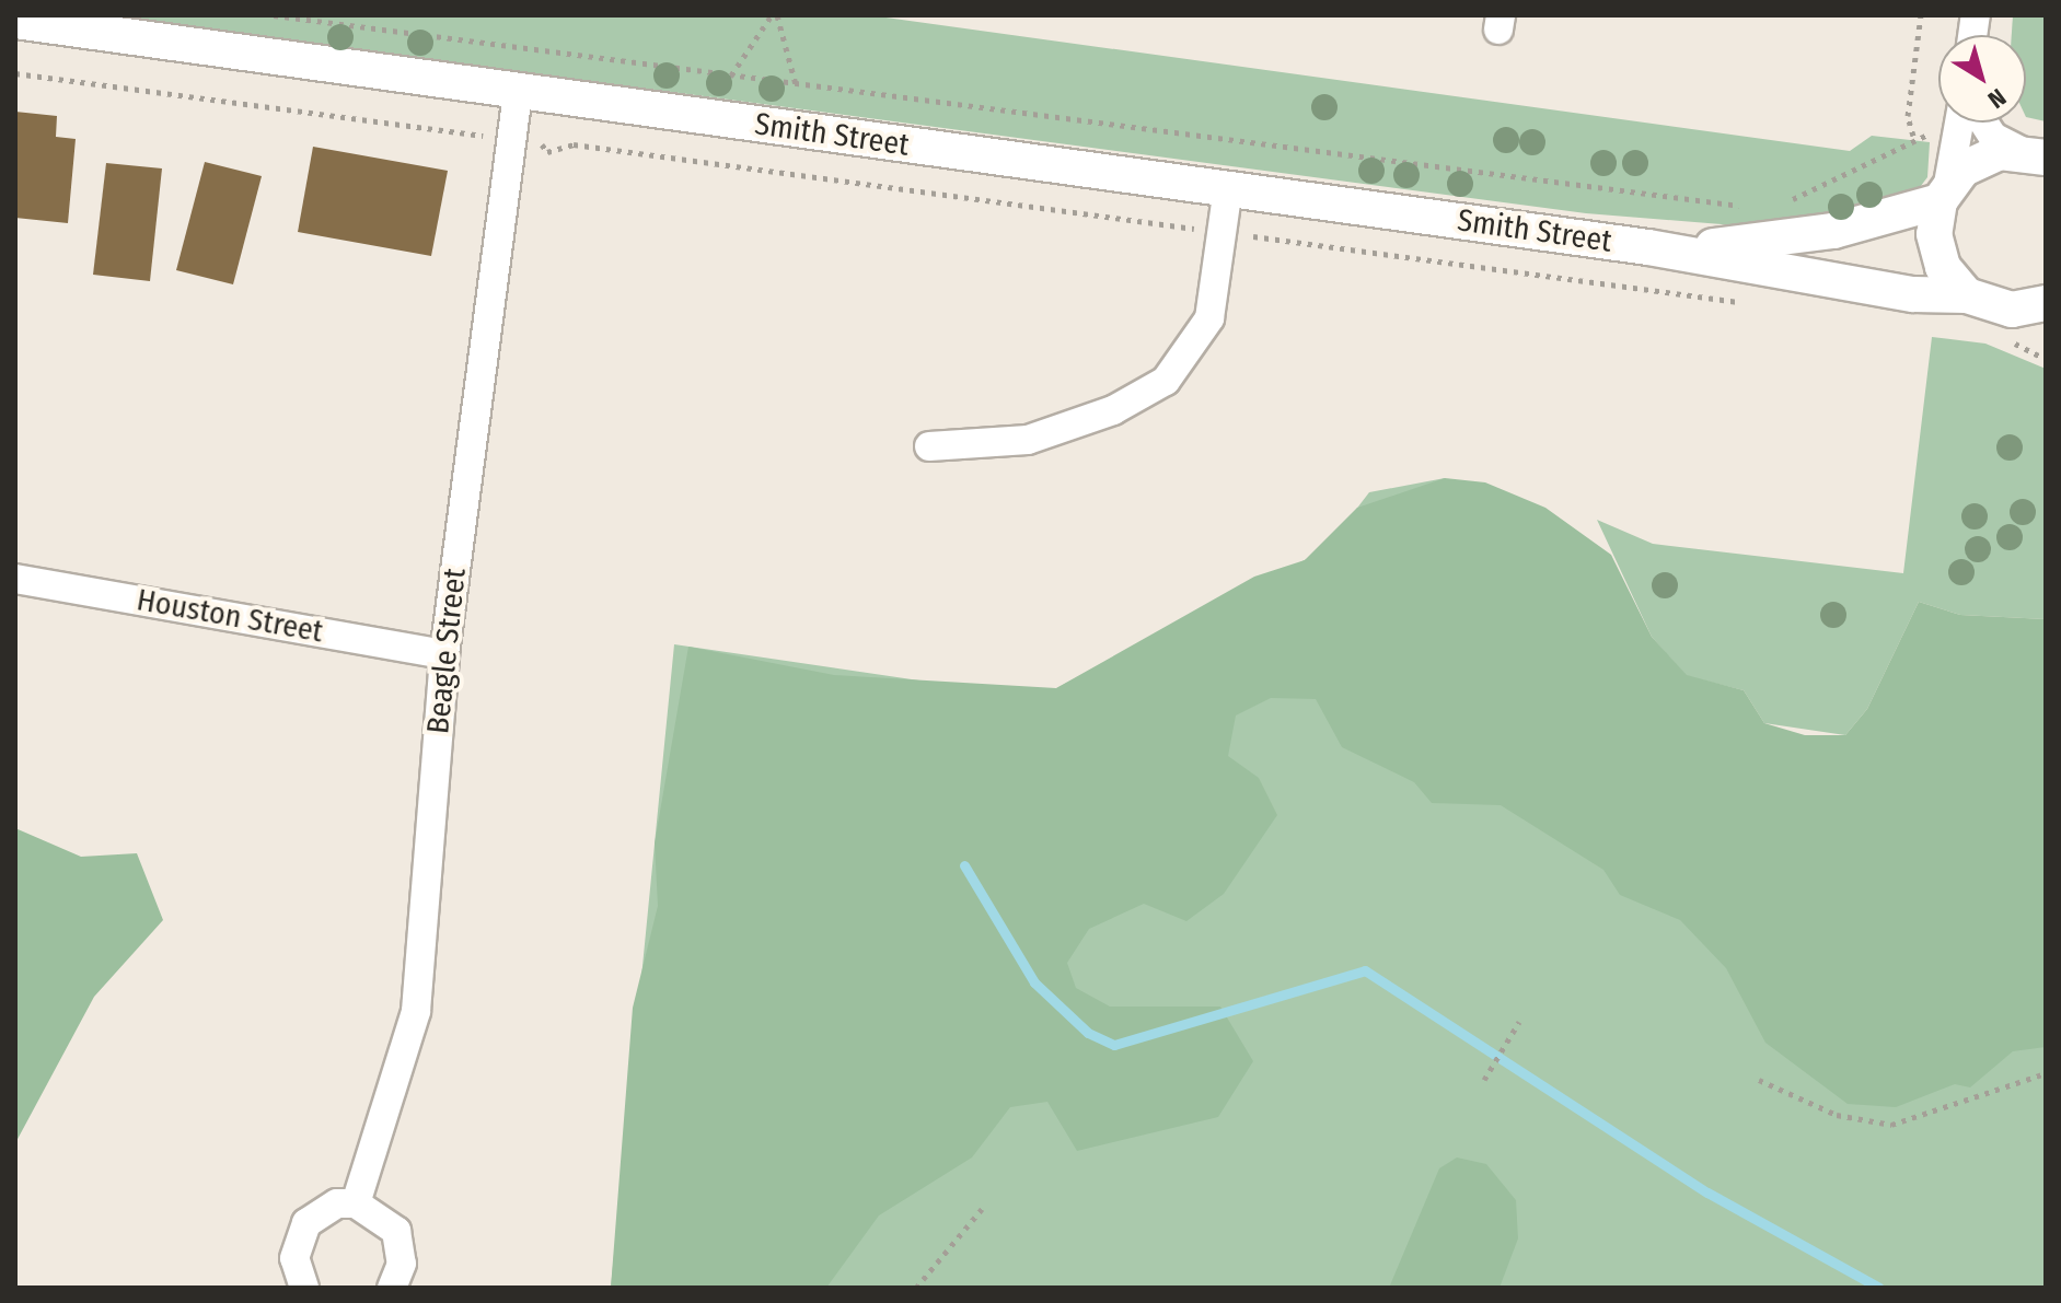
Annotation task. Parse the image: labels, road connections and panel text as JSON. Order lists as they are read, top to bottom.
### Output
{
  "streets": {
    "street": ["Smith Street", "Houston Street", "Beagle Street"]
  },
  "crossings": [
    ["Smith Street", "Beagle Street"],
    ["Houston Street", "Beagle Street"]
  ],
  "north": "bottom right"
}
